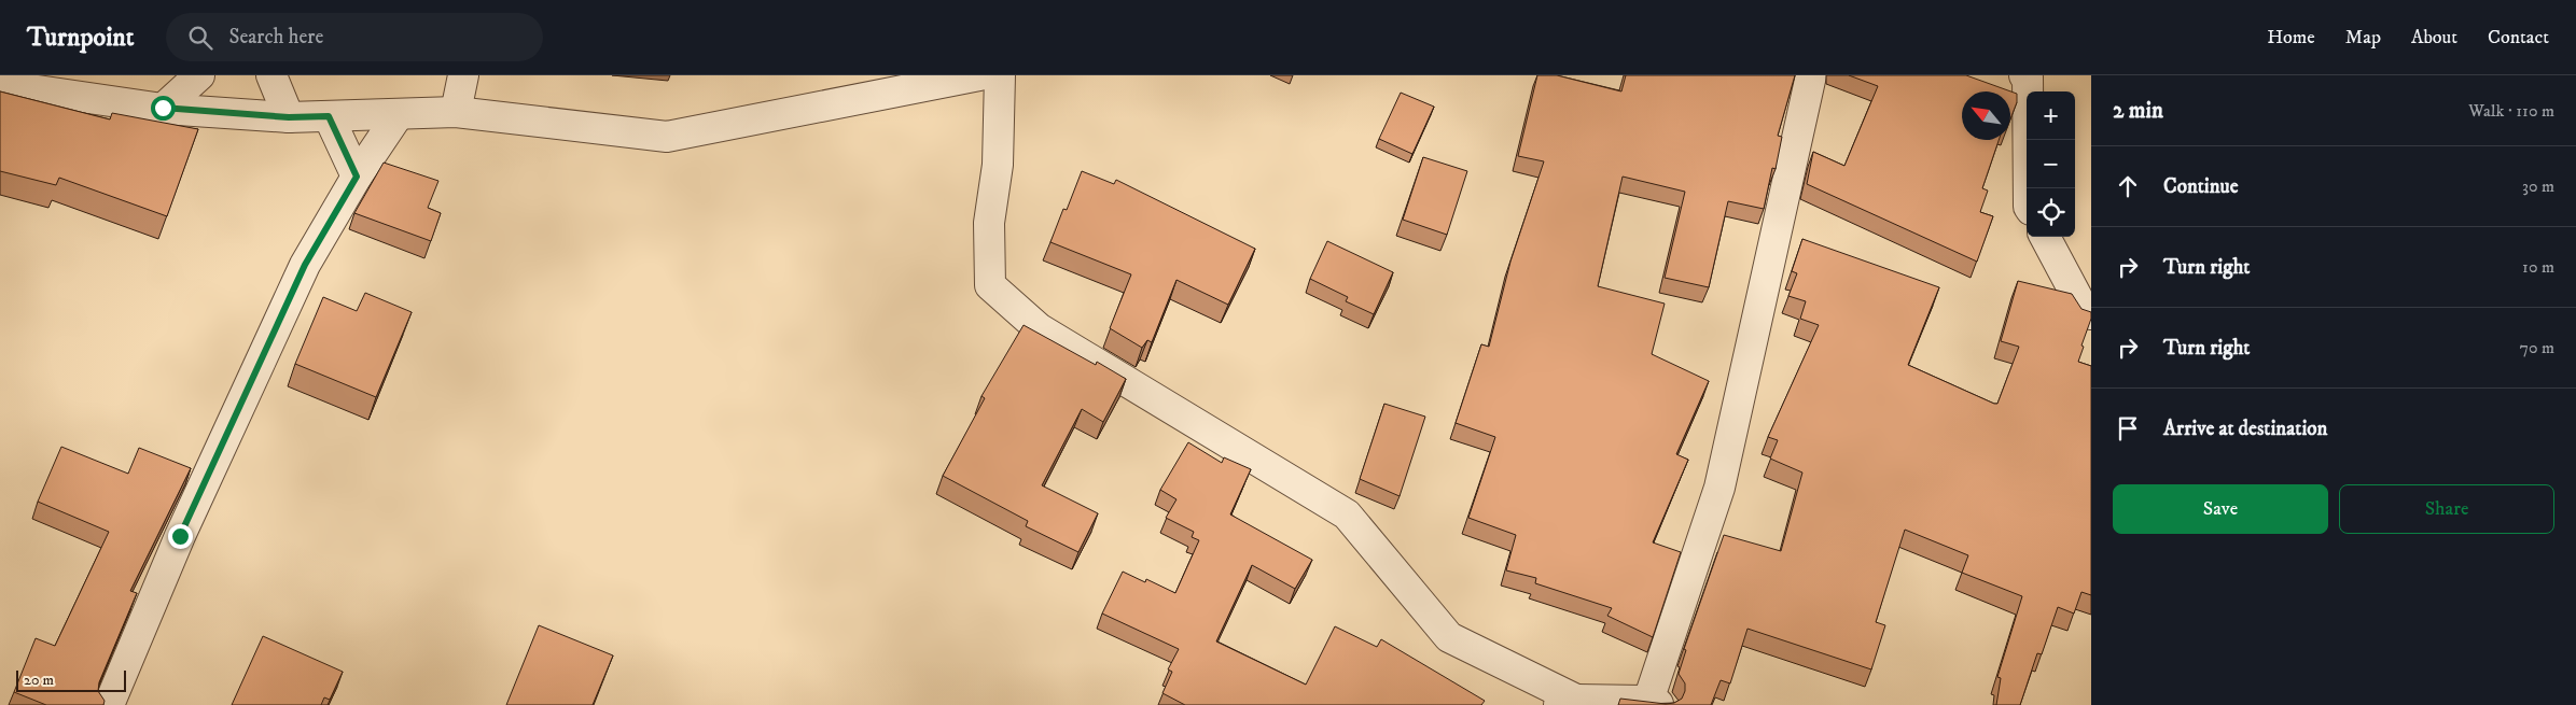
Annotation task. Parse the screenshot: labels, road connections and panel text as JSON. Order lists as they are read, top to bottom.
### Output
{
  "scale_bar": "20 m",
  "north": "top left",
  "page": {
    "header": "Turnpoint",
    "search": "Search here",
    "nav": [
      "Home",
      "Map",
      "About",
      "Contact"
    ],
    "heading": ["2 min", "Walk · 110 m"],
    "map_buttons": ["+", "−"],
    "list": [
      ["Continue", "30 m"],
      ["Turn right", "10 m"],
      ["Turn right", "70 m"],
      "Arrive at destination"
    ],
    "buttons": ["Save", "Share"],
    "scale": "20 m"
  }
}
